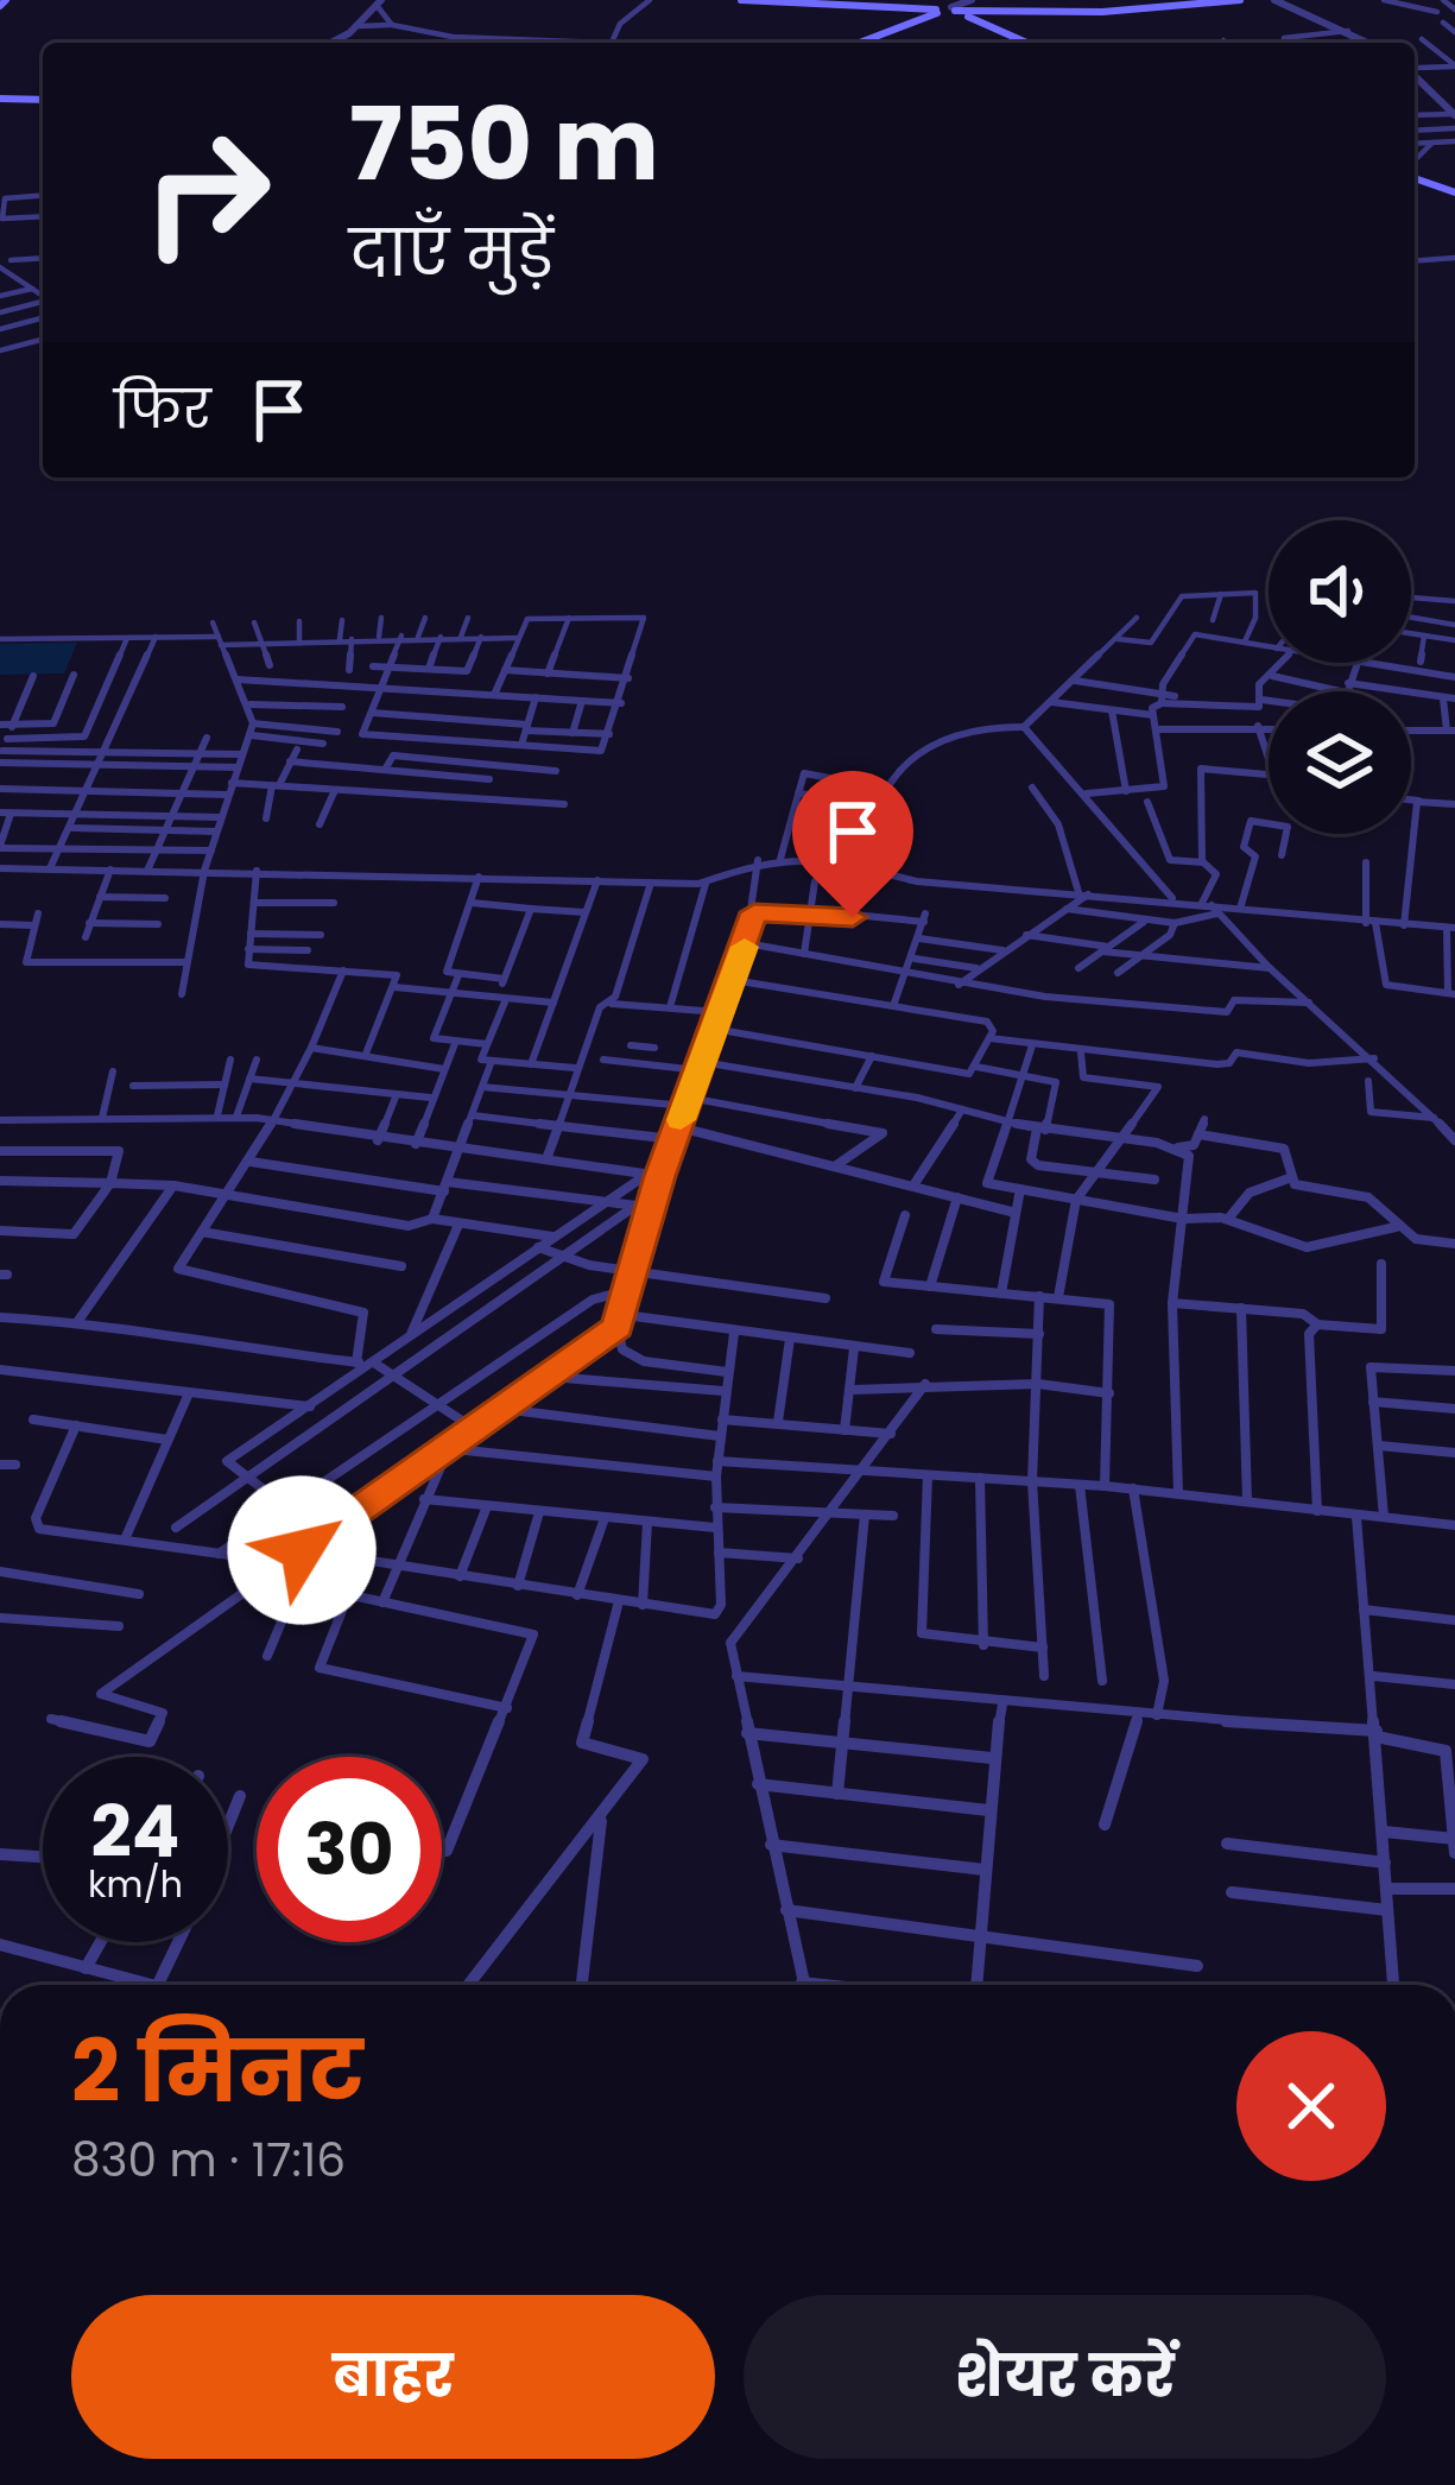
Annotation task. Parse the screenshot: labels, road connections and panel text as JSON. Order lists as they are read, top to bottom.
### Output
{
  "page": {
    "turn": ["750 m", "दाएँ मुड़ें"],
    "then": "फिर",
    "speed": "24 km/h",
    "limit": "30",
    "heading": ["2 मिनट", "830 m · 17:16"],
    "buttons": ["बाहर", "शेयर करें"]
  }
}
